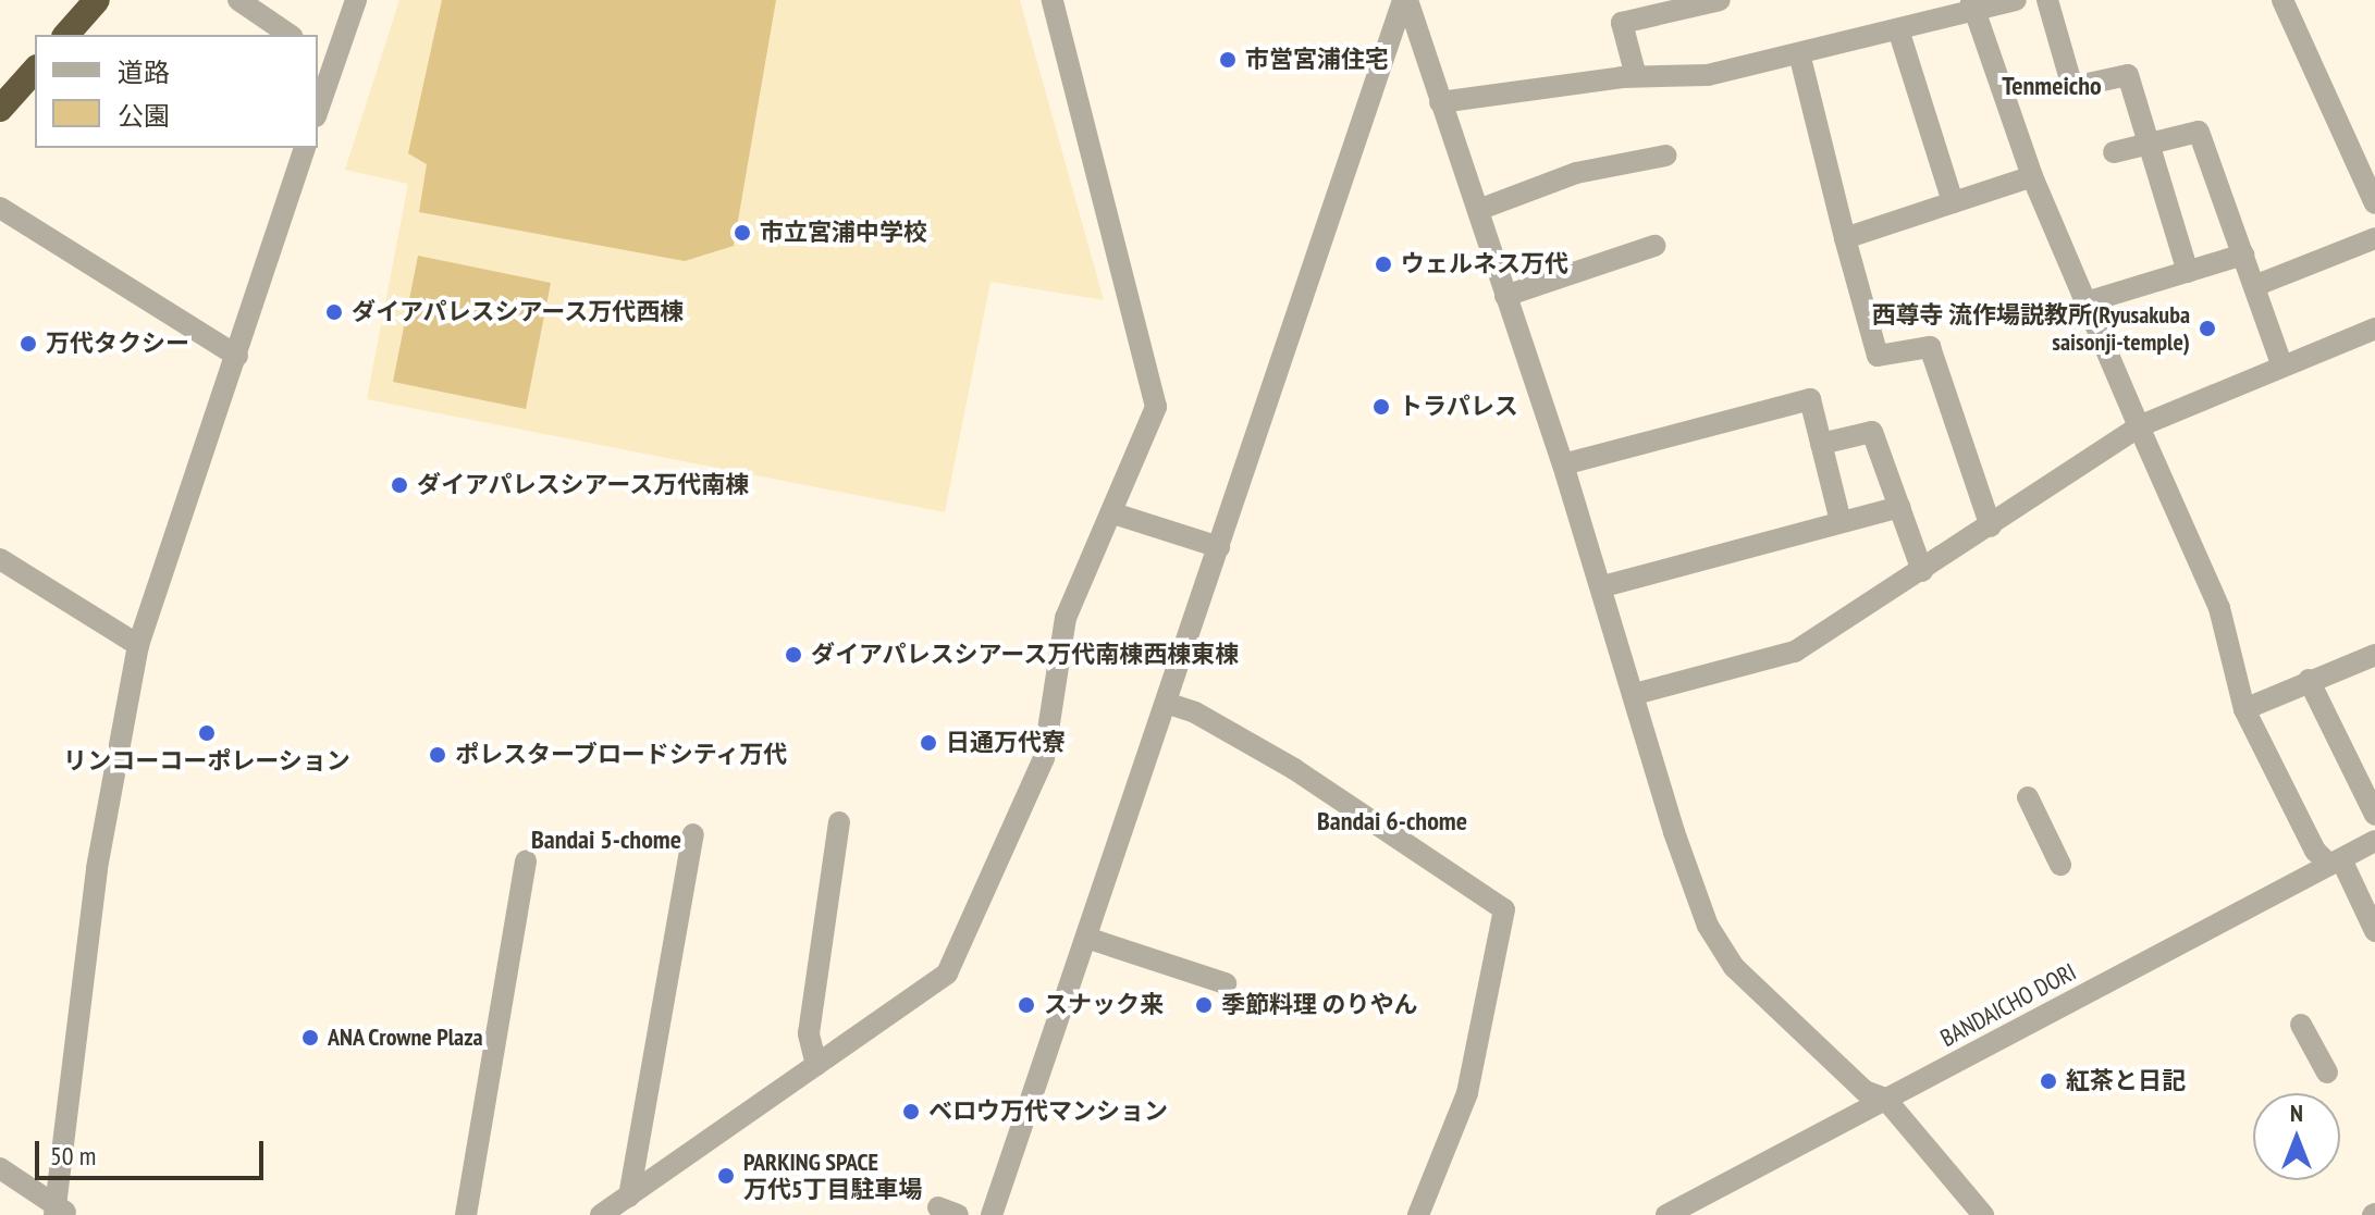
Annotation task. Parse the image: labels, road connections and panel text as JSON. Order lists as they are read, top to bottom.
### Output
{
  "streets": {
    "street": ["BANDAICHO DORI"]
  },
  "districts": ["Tenmeicho", "Bandai 6-chome", "Bandai 5-chome"],
  "places": [
    "市営宮浦住宅",
    "市立宮浦中学校",
    "ウェルネス万代",
    "ダイアパレスシアース万代西棟",
    "西尊寺 流作場説教所(Ryusakuba saisonji-temple)",
    "万代タクシー",
    "トラパレス",
    "ダイアパレスシアース万代南棟",
    "ダイアパレスシアース万代南棟西棟東棟",
    "リンコーコーポレーション",
    "日通万代寮",
    "ポレスターブロードシティ万代",
    "スナック来",
    "季節料理 のりやん",
    "ANA Crowne Plaza",
    "紅茶と日記",
    "ベロウ万代マンション",
    "PARKING SPACE 万代5丁目駐車場"
  ],
  "legend": ["道路", "公園"],
  "scale_bar": "50 m",
  "north": "top"
}
